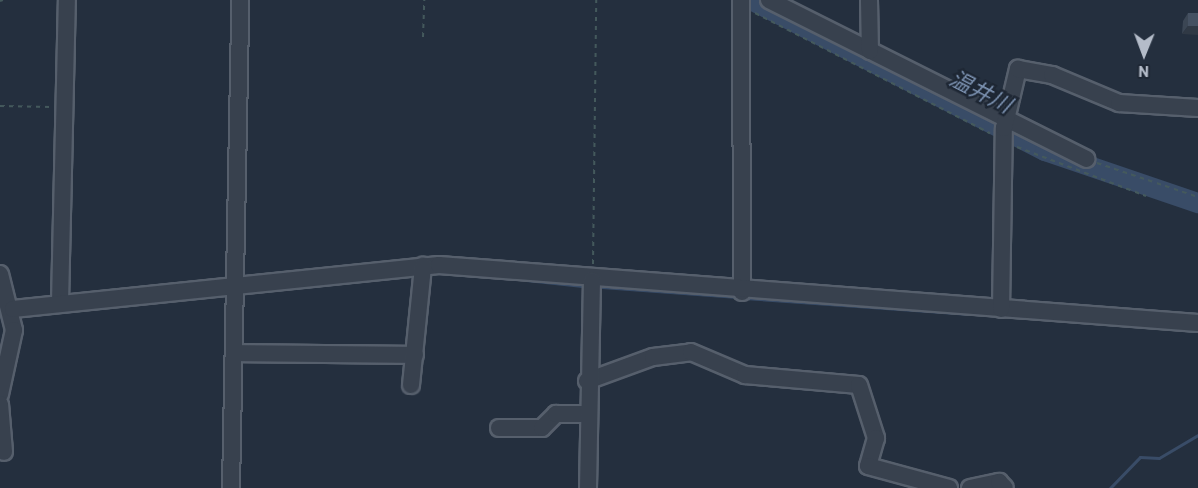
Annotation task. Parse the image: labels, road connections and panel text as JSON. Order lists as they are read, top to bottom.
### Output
{
  "water": ["温井川"],
  "north": "bottom"
}
